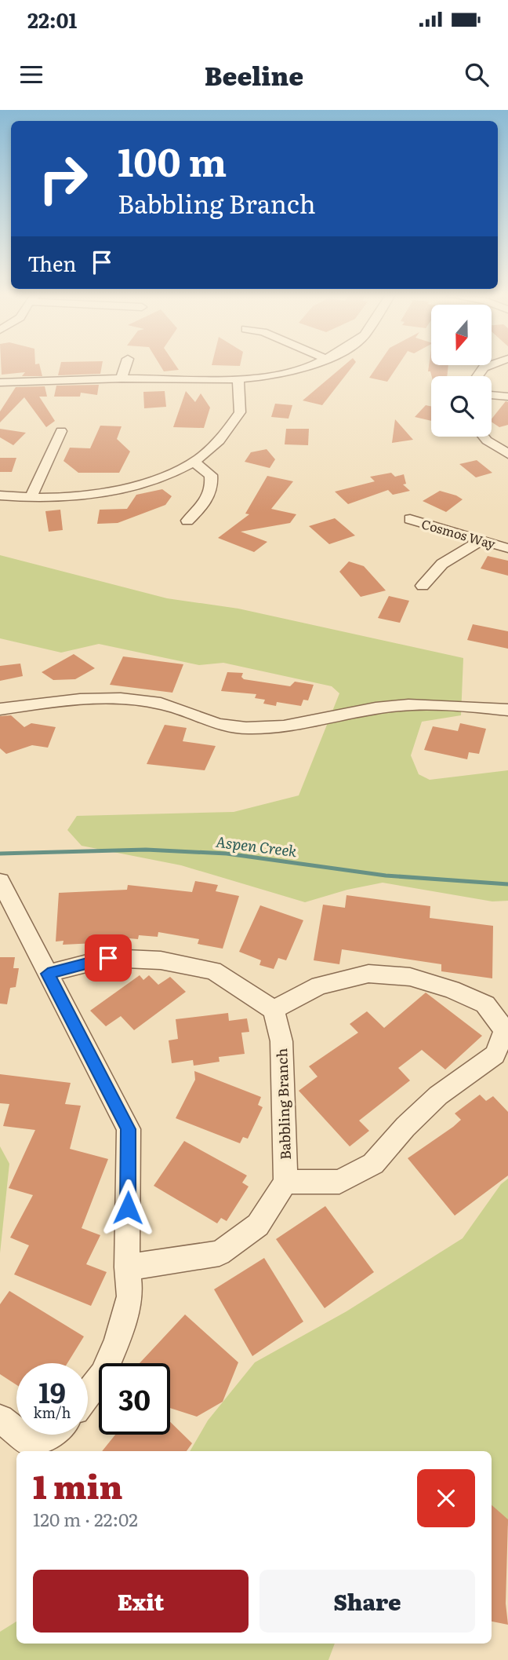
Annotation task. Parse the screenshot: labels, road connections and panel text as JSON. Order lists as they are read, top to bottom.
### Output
{
  "streets": {
    "street": ["Cosmos Way", "Babbling Branch"]
  },
  "water": ["Aspen Creek"],
  "north": "bottom",
  "page": {
    "status": "22:01",
    "header": "Beeline",
    "turn": ["100 m", "Babbling Branch"],
    "then": "Then",
    "speed": "19 km/h",
    "limit": "30",
    "heading": ["1 min", "120 m · 22:02"],
    "buttons": ["Exit", "Share"]
  }
}
